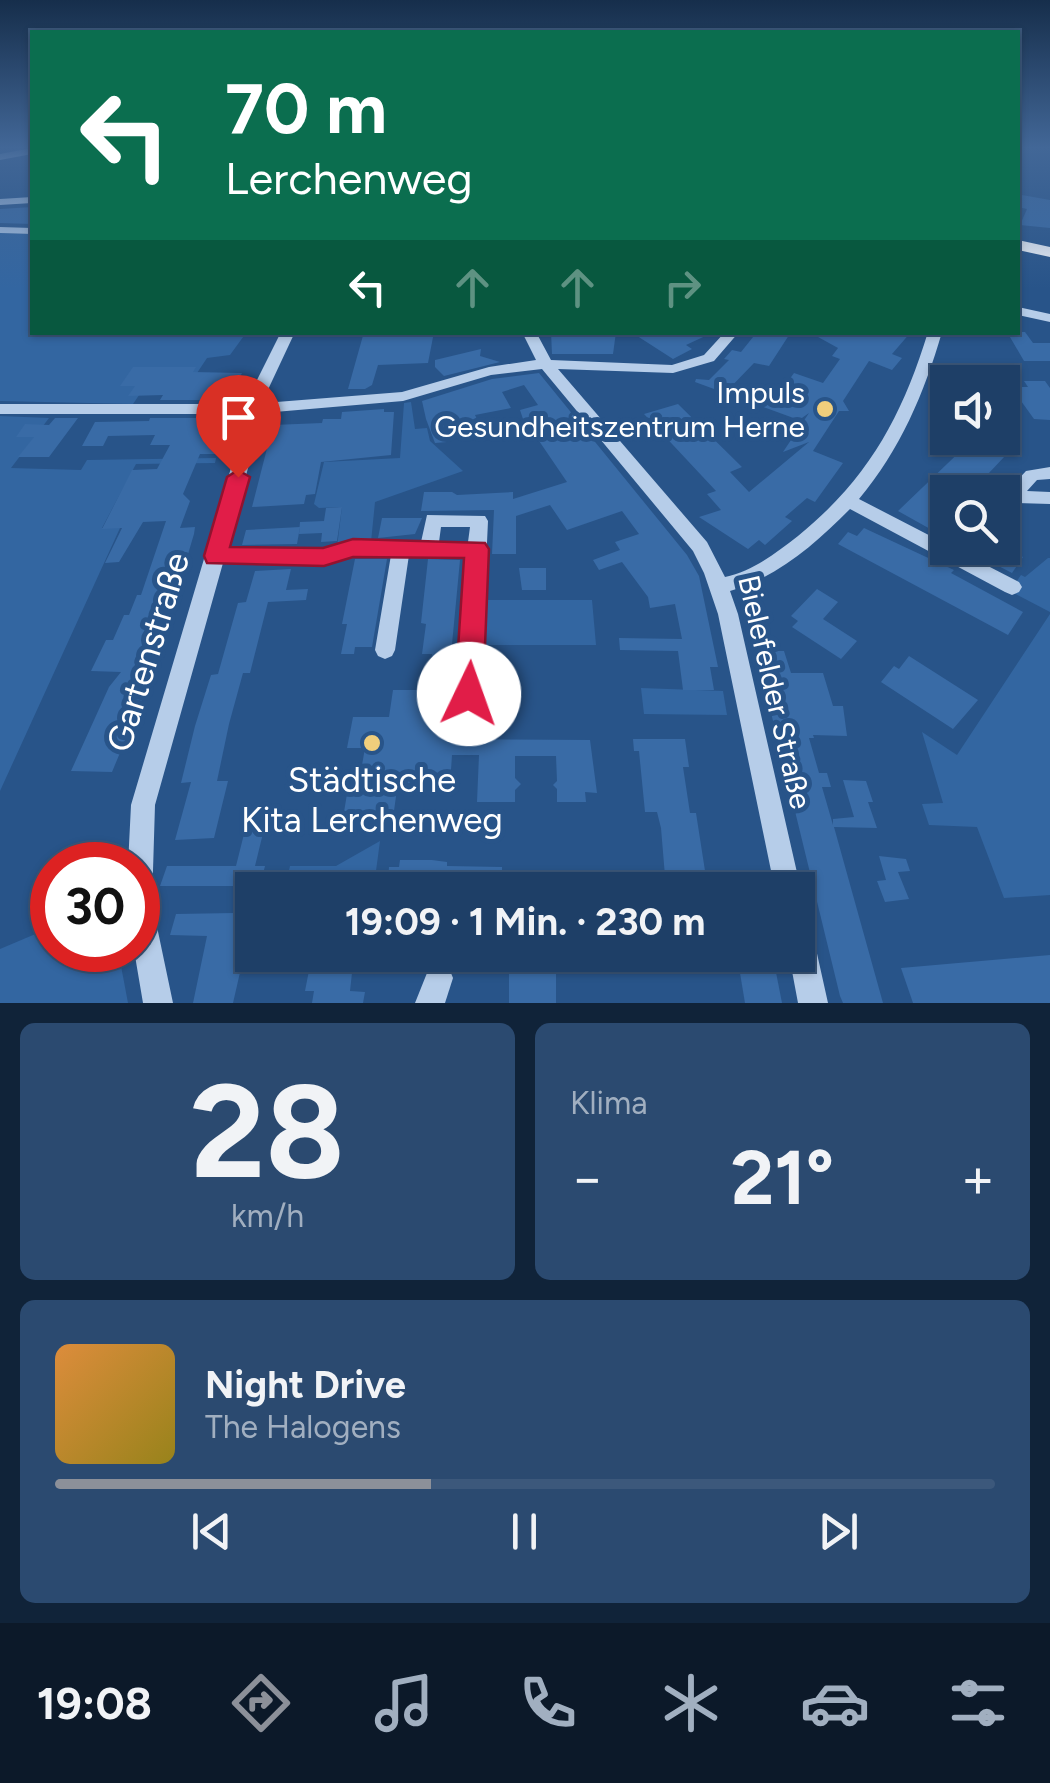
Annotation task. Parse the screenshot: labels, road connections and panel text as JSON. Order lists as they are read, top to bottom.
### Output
{
  "streets": {
    "street": ["Gartenstraße", "Bielefelder Straße"]
  },
  "places": ["Impuls Gesundheitszentrum Herne", "Städtische Kita Lerchenweg"],
  "page": {
    "turn": ["70 m", "Lerchenweg"],
    "limit": "30",
    "trip": "19:09 · 1 Min. · 230 m",
    "tile": [
      ["28", "km/h"],
      "Klima"
    ],
    "heat": ["−", "21°", "+"],
    "song": ["Night Drive", "The Halogens"],
    "tabs": "19:08"
  }
}
